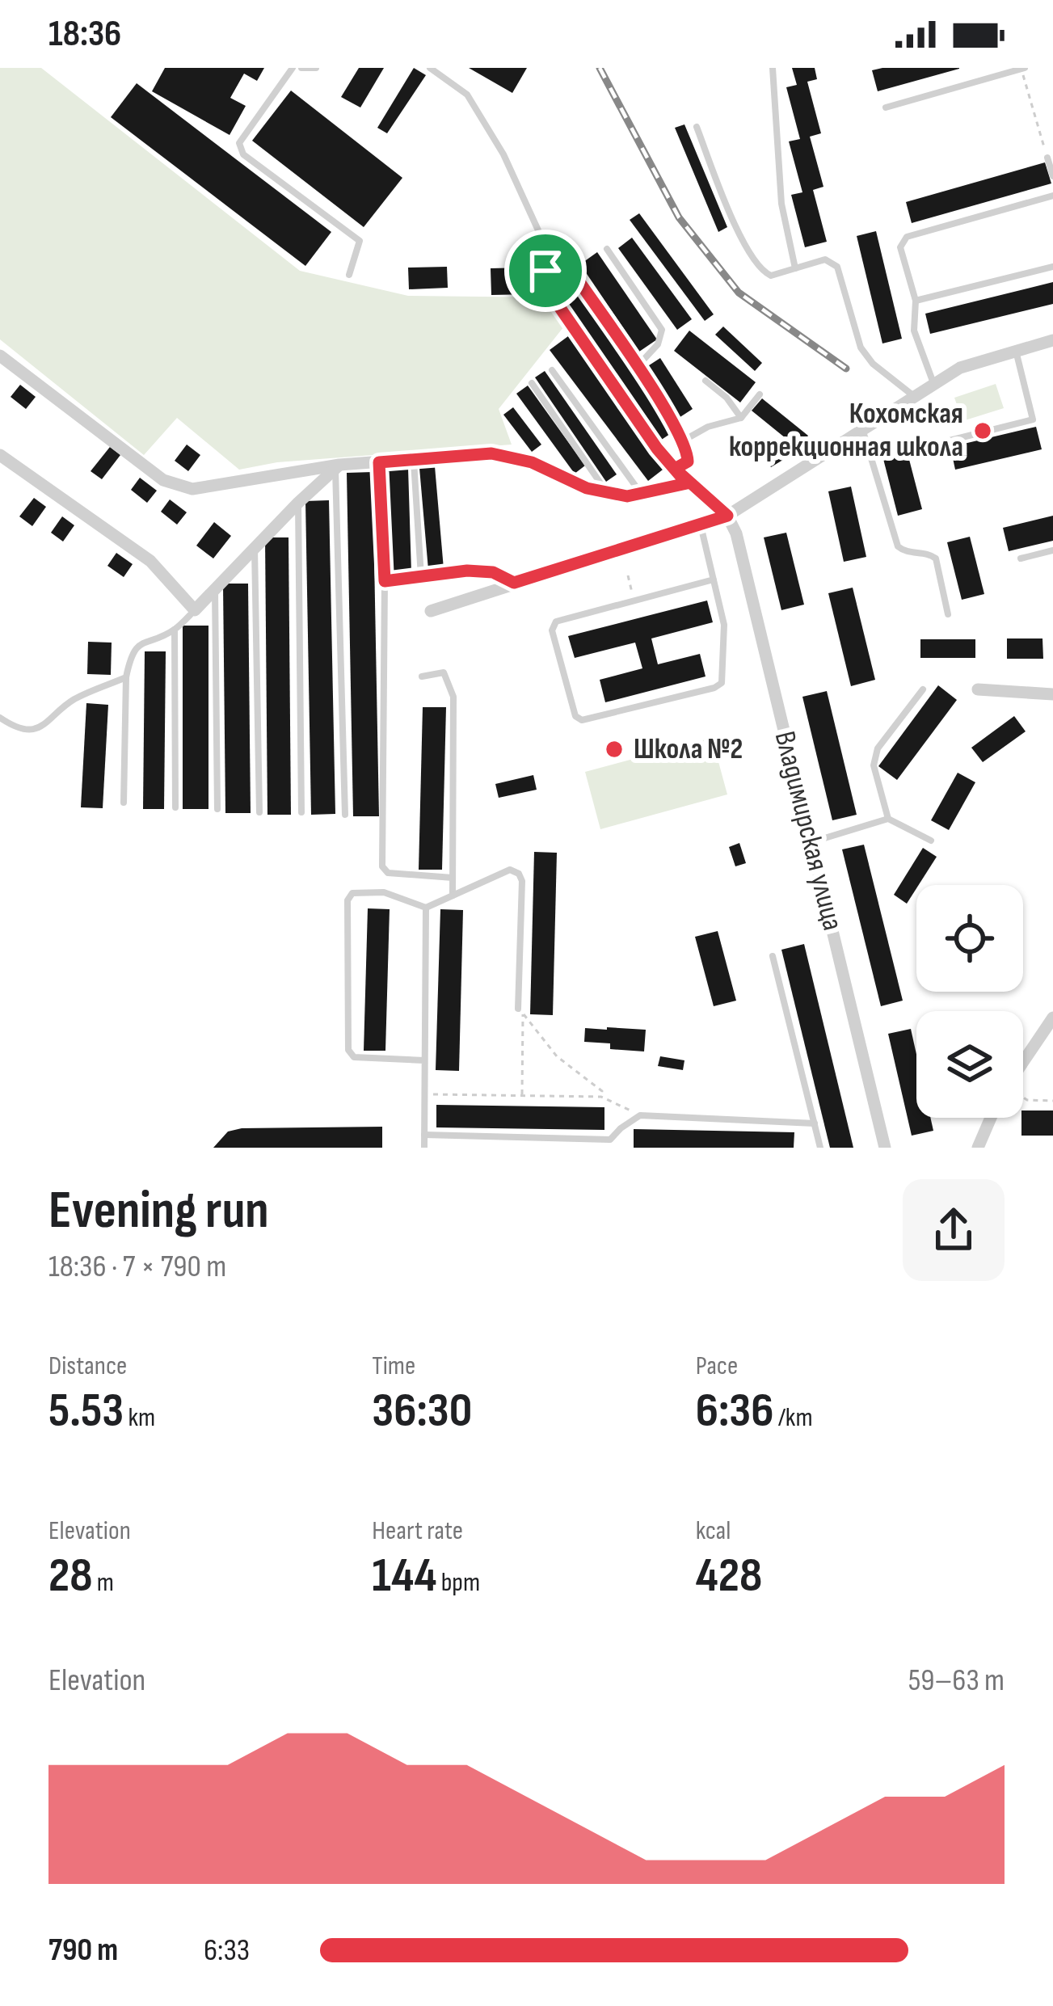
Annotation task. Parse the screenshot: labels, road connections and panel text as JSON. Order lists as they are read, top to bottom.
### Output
{
  "streets": {
    "street": ["Владимирская улица"]
  },
  "places": ["Кохомская коррекционная школа", "Школа №2"],
  "page": {
    "status": "18:36",
    "heading": ["Evening run", "18:36 · 7 × 790 m"],
    "stats": [
      ["Distance", "5.53 km"],
      ["Time", "36:30"],
      ["Pace", "6:36 /km"],
      ["Elevation", "28 m"],
      ["Heart rate", "144 bpm"],
      ["kcal", "428"]
    ],
    "chart": ["Elevation", "59–63 m"],
    "list": [
      {
        "name": "790 m",
        "note": "6:33"
      }
    ]
  }
}
